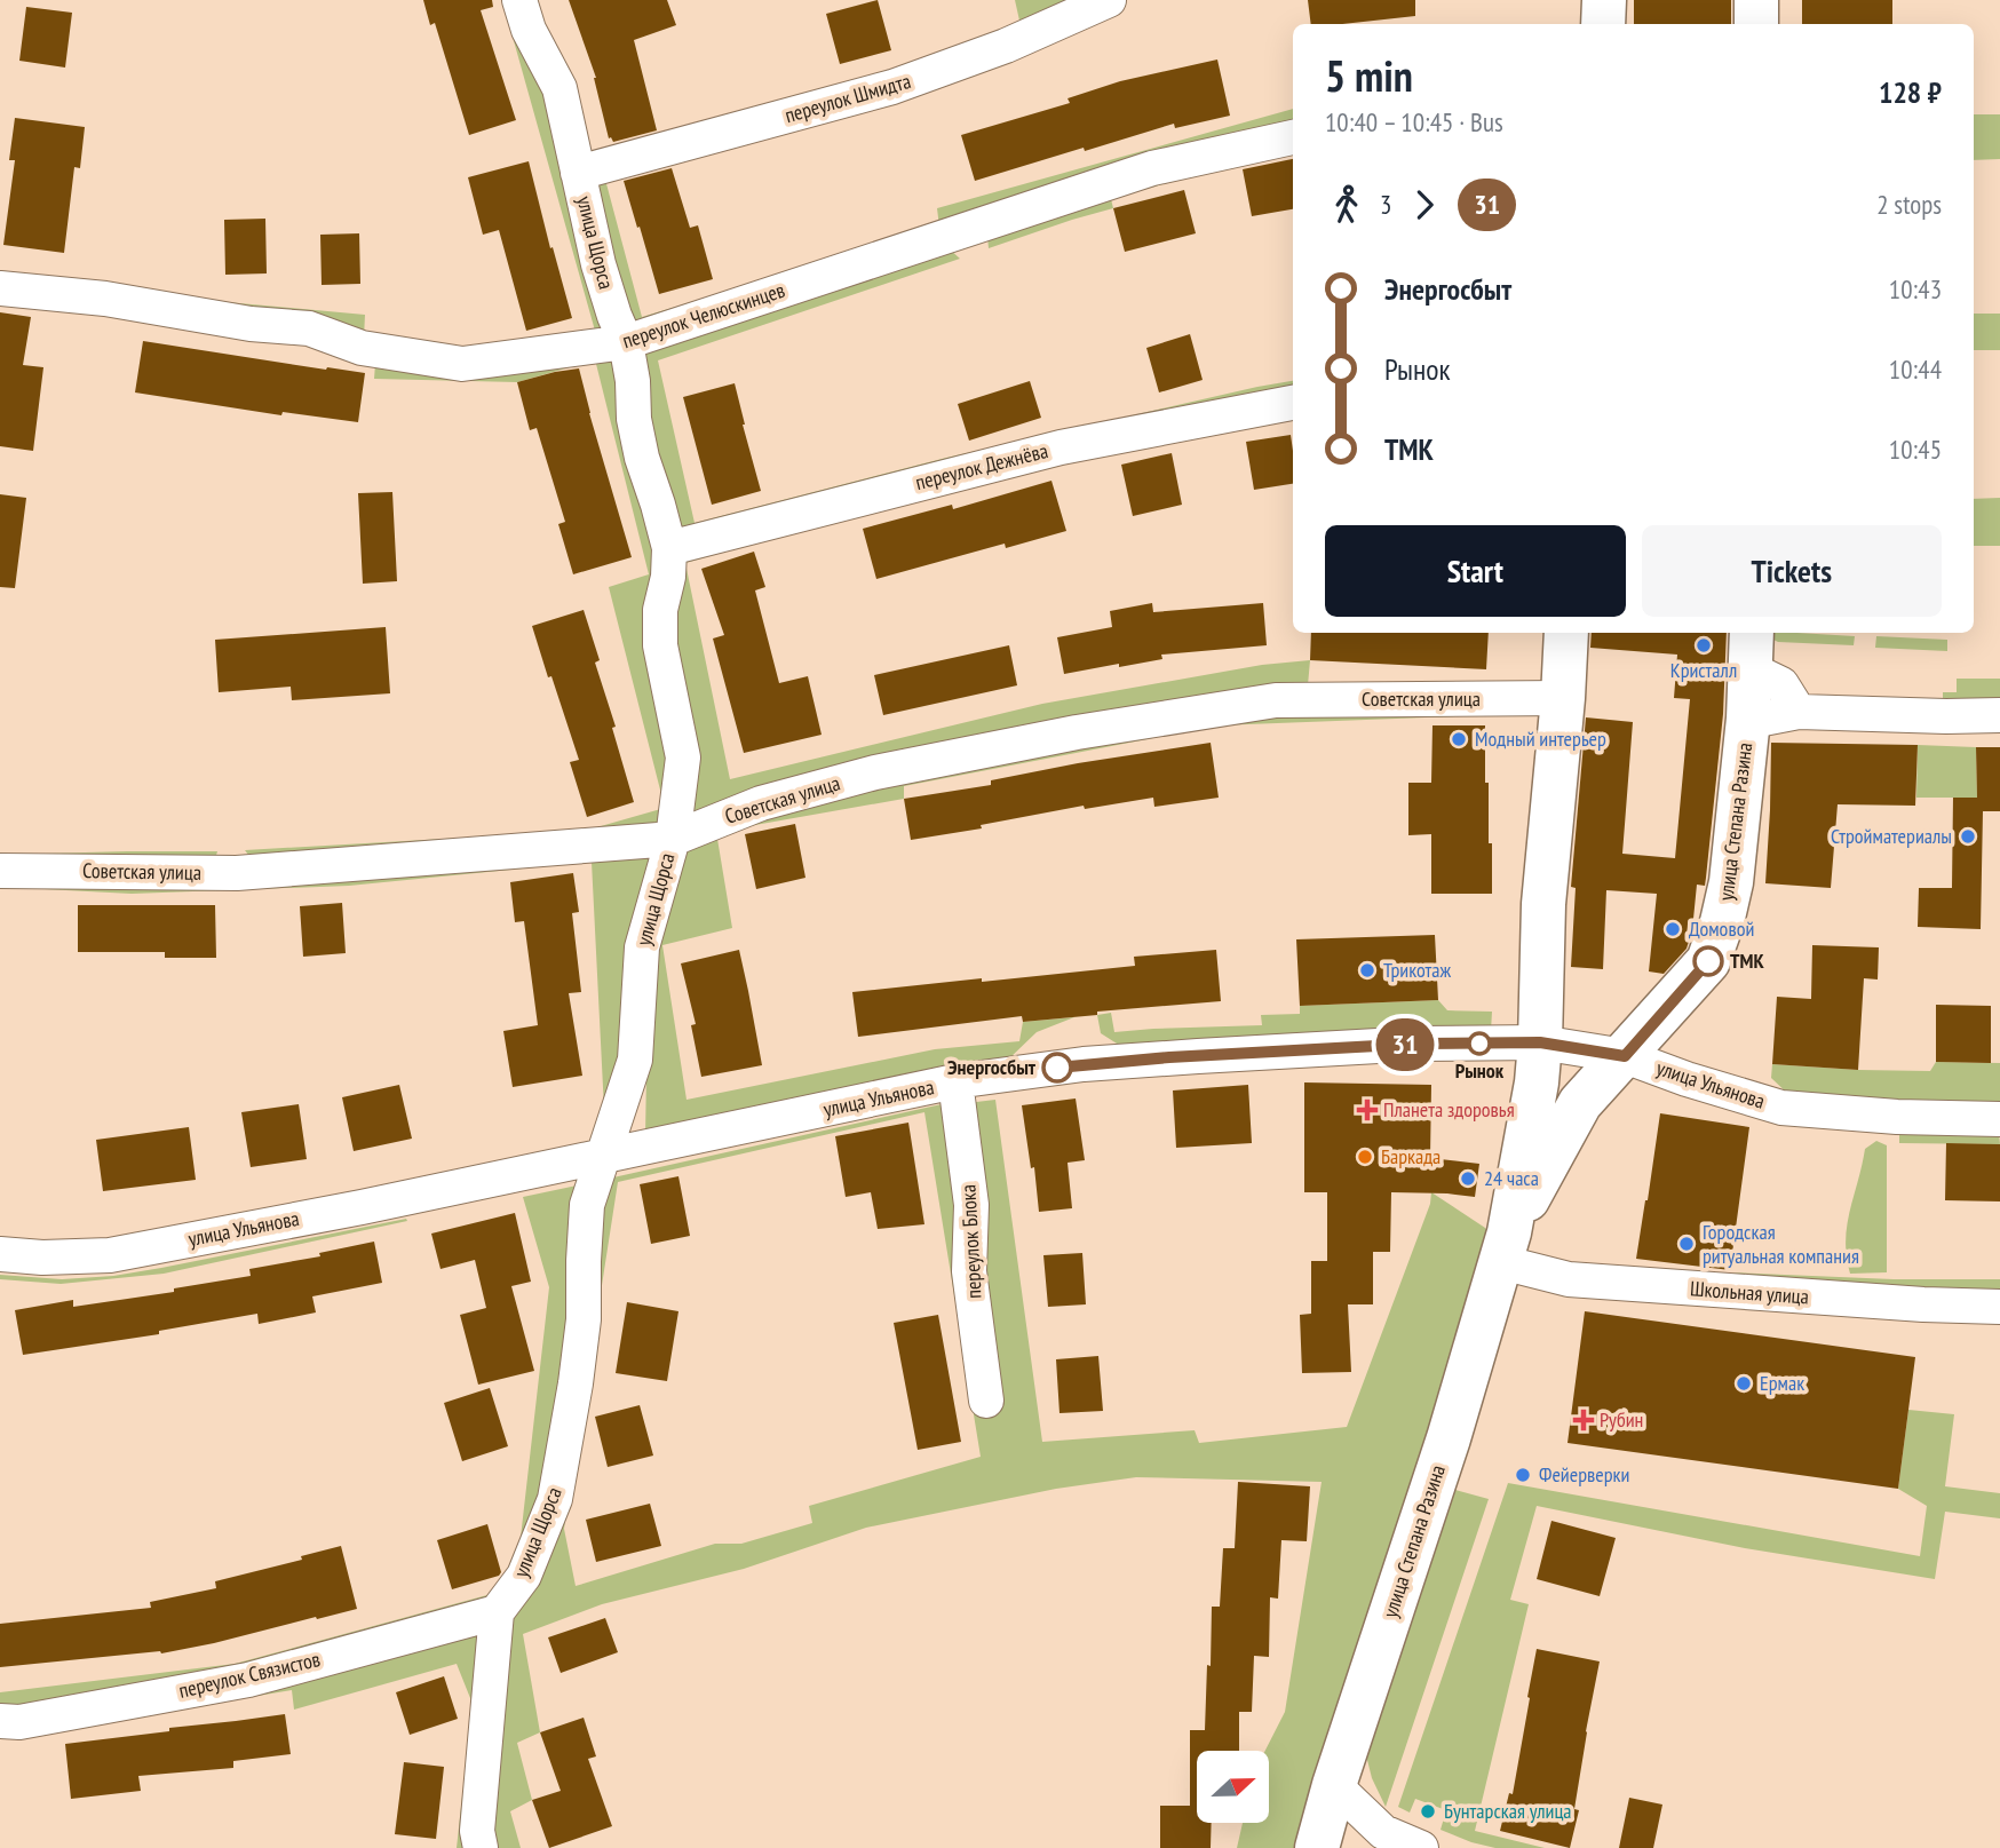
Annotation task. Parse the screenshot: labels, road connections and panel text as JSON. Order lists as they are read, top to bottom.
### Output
{
  "streets": {
    "main road": ["улица Степана Разина"],
    "street": [
      "переулок Шмидта",
      "улица Щорса",
      "переулок Челюскинцев",
      "переулок Дежнёва",
      "Советская улица",
      "улица Ульянова",
      "переулок Блока",
      "Школьная улица",
      "переулок Связистов"
    ]
  },
  "crossings": [
    ["переулок Шмидта", "улица Щорса"],
    ["улица Щорса", "переулок Челюскинцев"],
    ["улица Щорса", "переулок Дежнёва"],
    ["улица Щорса", "Советская улица"],
    ["улица Щорса", "улица Ульянова"],
    ["улица Щорса", "переулок Связистов"],
    ["Советская улица", "улица Степана Разина"],
    ["улица Степана Разина", "улица Ульянова"],
    ["улица Степана Разина", "Школьная улица"],
    ["улица Ульянова", "переулок Блока"]
  ],
  "places": {
    "other": [
      "Кристалл",
      "Модный интерьер",
      "Стройматериалы",
      "Домовой",
      "ТМК",
      "Трикотаж",
      "Рынок",
      "Энергосбыт",
      "Баркада",
      "24 часа",
      "Городская ритуальная компания",
      "Ермак",
      "Фейерверки",
      "Бунтарская улица"
    ],
    "health": ["Планета здоровья", "Рубин"]
  },
  "lines": ["bus line 31"],
  "north": "right",
  "page": {
    "on_map": "31",
    "heading": ["5 min", "10:40 – 10:45 · Bus", "128 ₽"],
    "legs": ["3", "31", "2 stops"],
    "list": [
      {
        "name": "Энергосбыт",
        "value": "10:43"
      },
      {
        "name": "Рынок",
        "value": "10:44"
      },
      {
        "name": "ТМК",
        "value": "10:45"
      }
    ],
    "buttons": ["Start", "Tickets"]
  }
}
